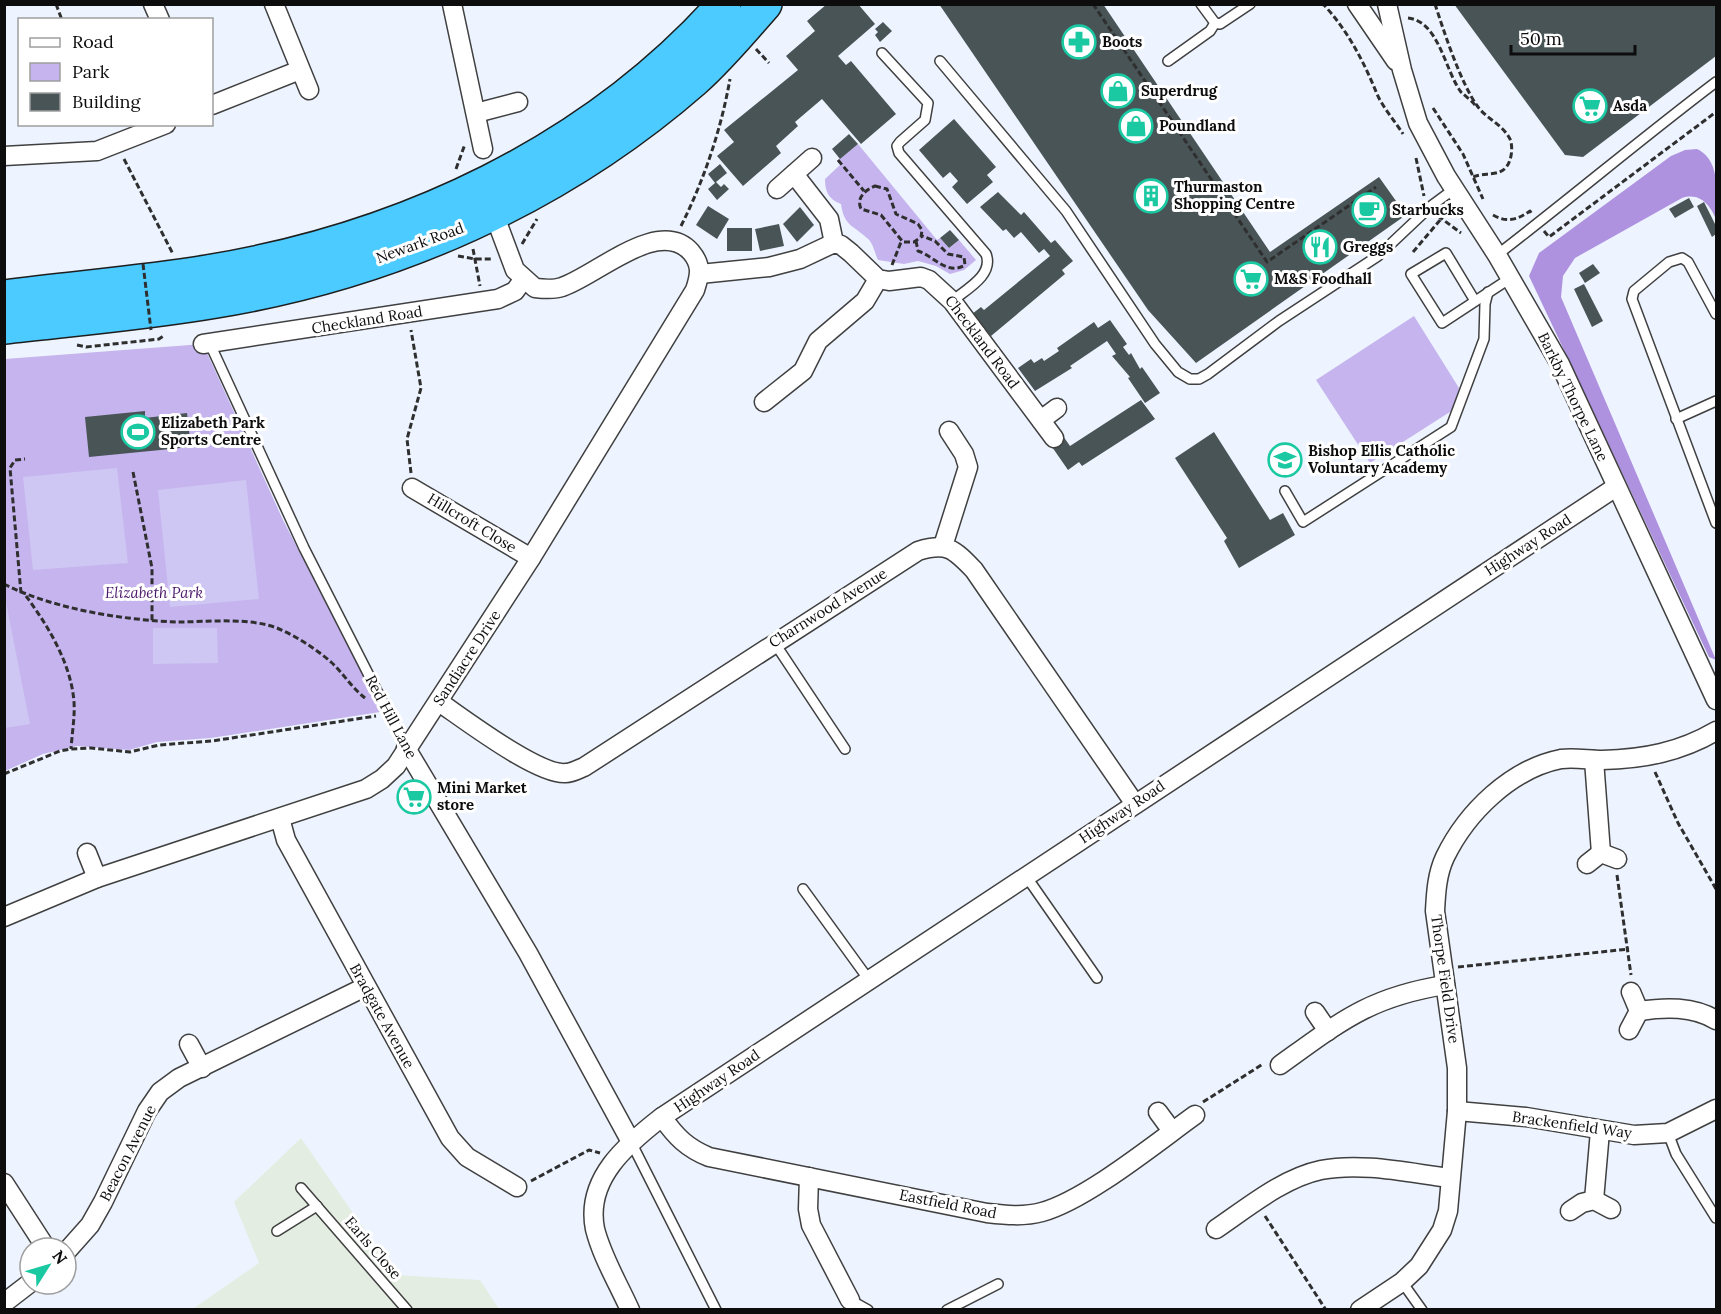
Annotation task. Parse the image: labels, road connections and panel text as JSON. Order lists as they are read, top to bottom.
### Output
{
  "streets": {
    "highway": ["Newark Road"],
    "street": [
      "Checkland Road",
      "Barkby Thorpe Lane",
      "Hillcroft Close",
      "Highway Road",
      "Charnwood Avenue",
      "Sandiacre Drive",
      "Red Hill Lane",
      "Thorpe Field Drive",
      "Bradgate Avenue",
      "Brackenfield Way",
      "Beacon Avenue",
      "Eastfield Road"
    ],
    "lane": ["Earls Close"]
  },
  "crossings": [
    ["Checkland Road", "Red Hill Lane"],
    ["Barkby Thorpe Lane", "Highway Road"],
    ["Hillcroft Close", "Sandiacre Drive"],
    ["Highway Road", "Red Hill Lane"],
    ["Highway Road", "Eastfield Road"],
    ["Charnwood Avenue", "Sandiacre Drive"],
    ["Sandiacre Drive", "Red Hill Lane"],
    ["Sandiacre Drive", "Bradgate Avenue"],
    ["Thorpe Field Drive", "Brackenfield Way"],
    ["Bradgate Avenue", "Beacon Avenue"]
  ],
  "parks": ["Elizabeth Park"],
  "places": {
    "pharmacy": ["Boots"],
    "shop": ["Superdrug", "Poundland"],
    "supermarket": ["Asda", "M&S Foodhall", "Mini Market store"],
    "building": ["Thurmaston Shopping Centre"],
    "cafe": ["Starbucks"],
    "restaurant": ["Greggs"],
    "sports": ["Elizabeth Park Sports Centre"],
    "school or university": ["Bishop Ellis Catholic Voluntary Academy"]
  },
  "legend": ["Road", "Park", "Building"],
  "scale_bar": "50 m",
  "north": "top right"
}
